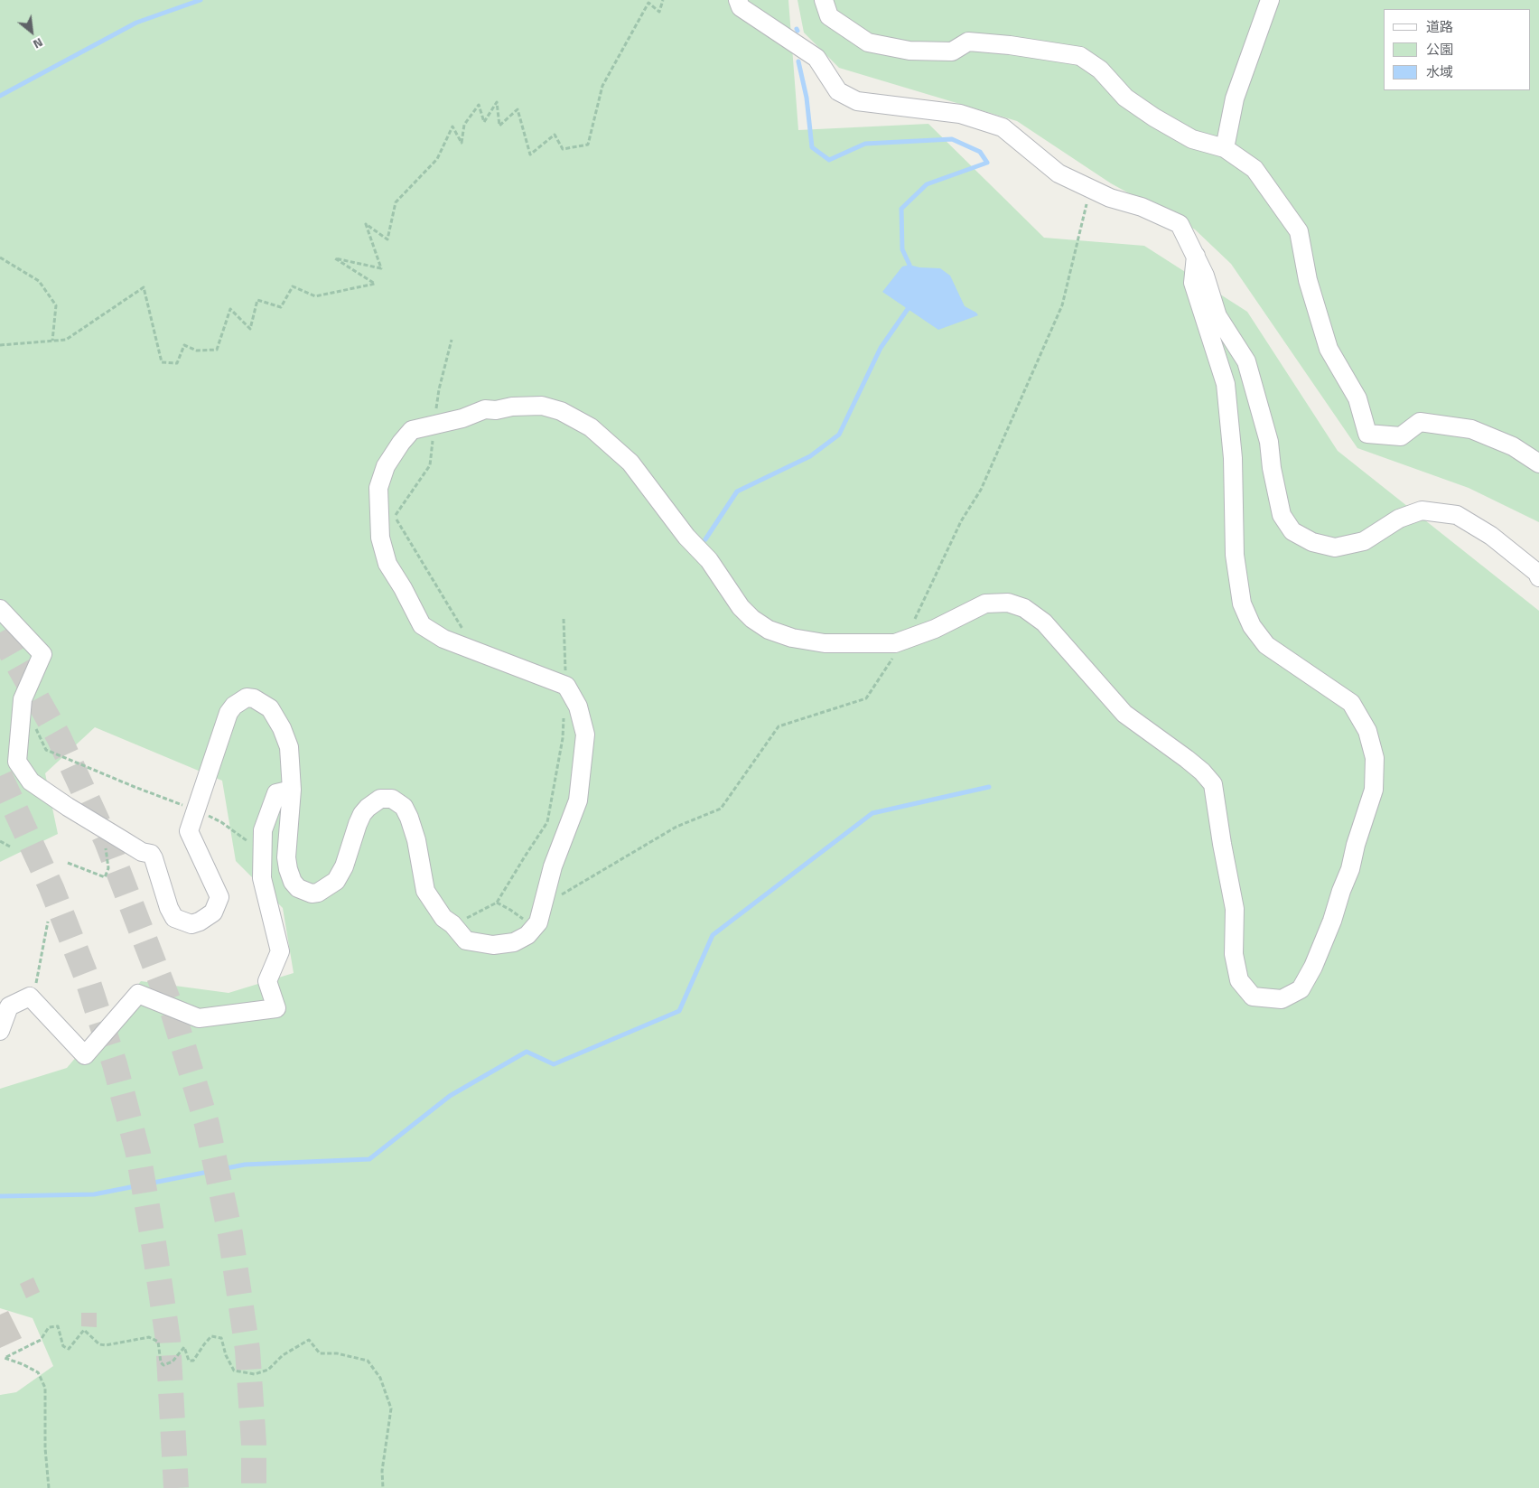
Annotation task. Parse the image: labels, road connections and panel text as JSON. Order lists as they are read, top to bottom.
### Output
{
  "legend": ["道路", "公園", "水域"],
  "north": "bottom right"
}
